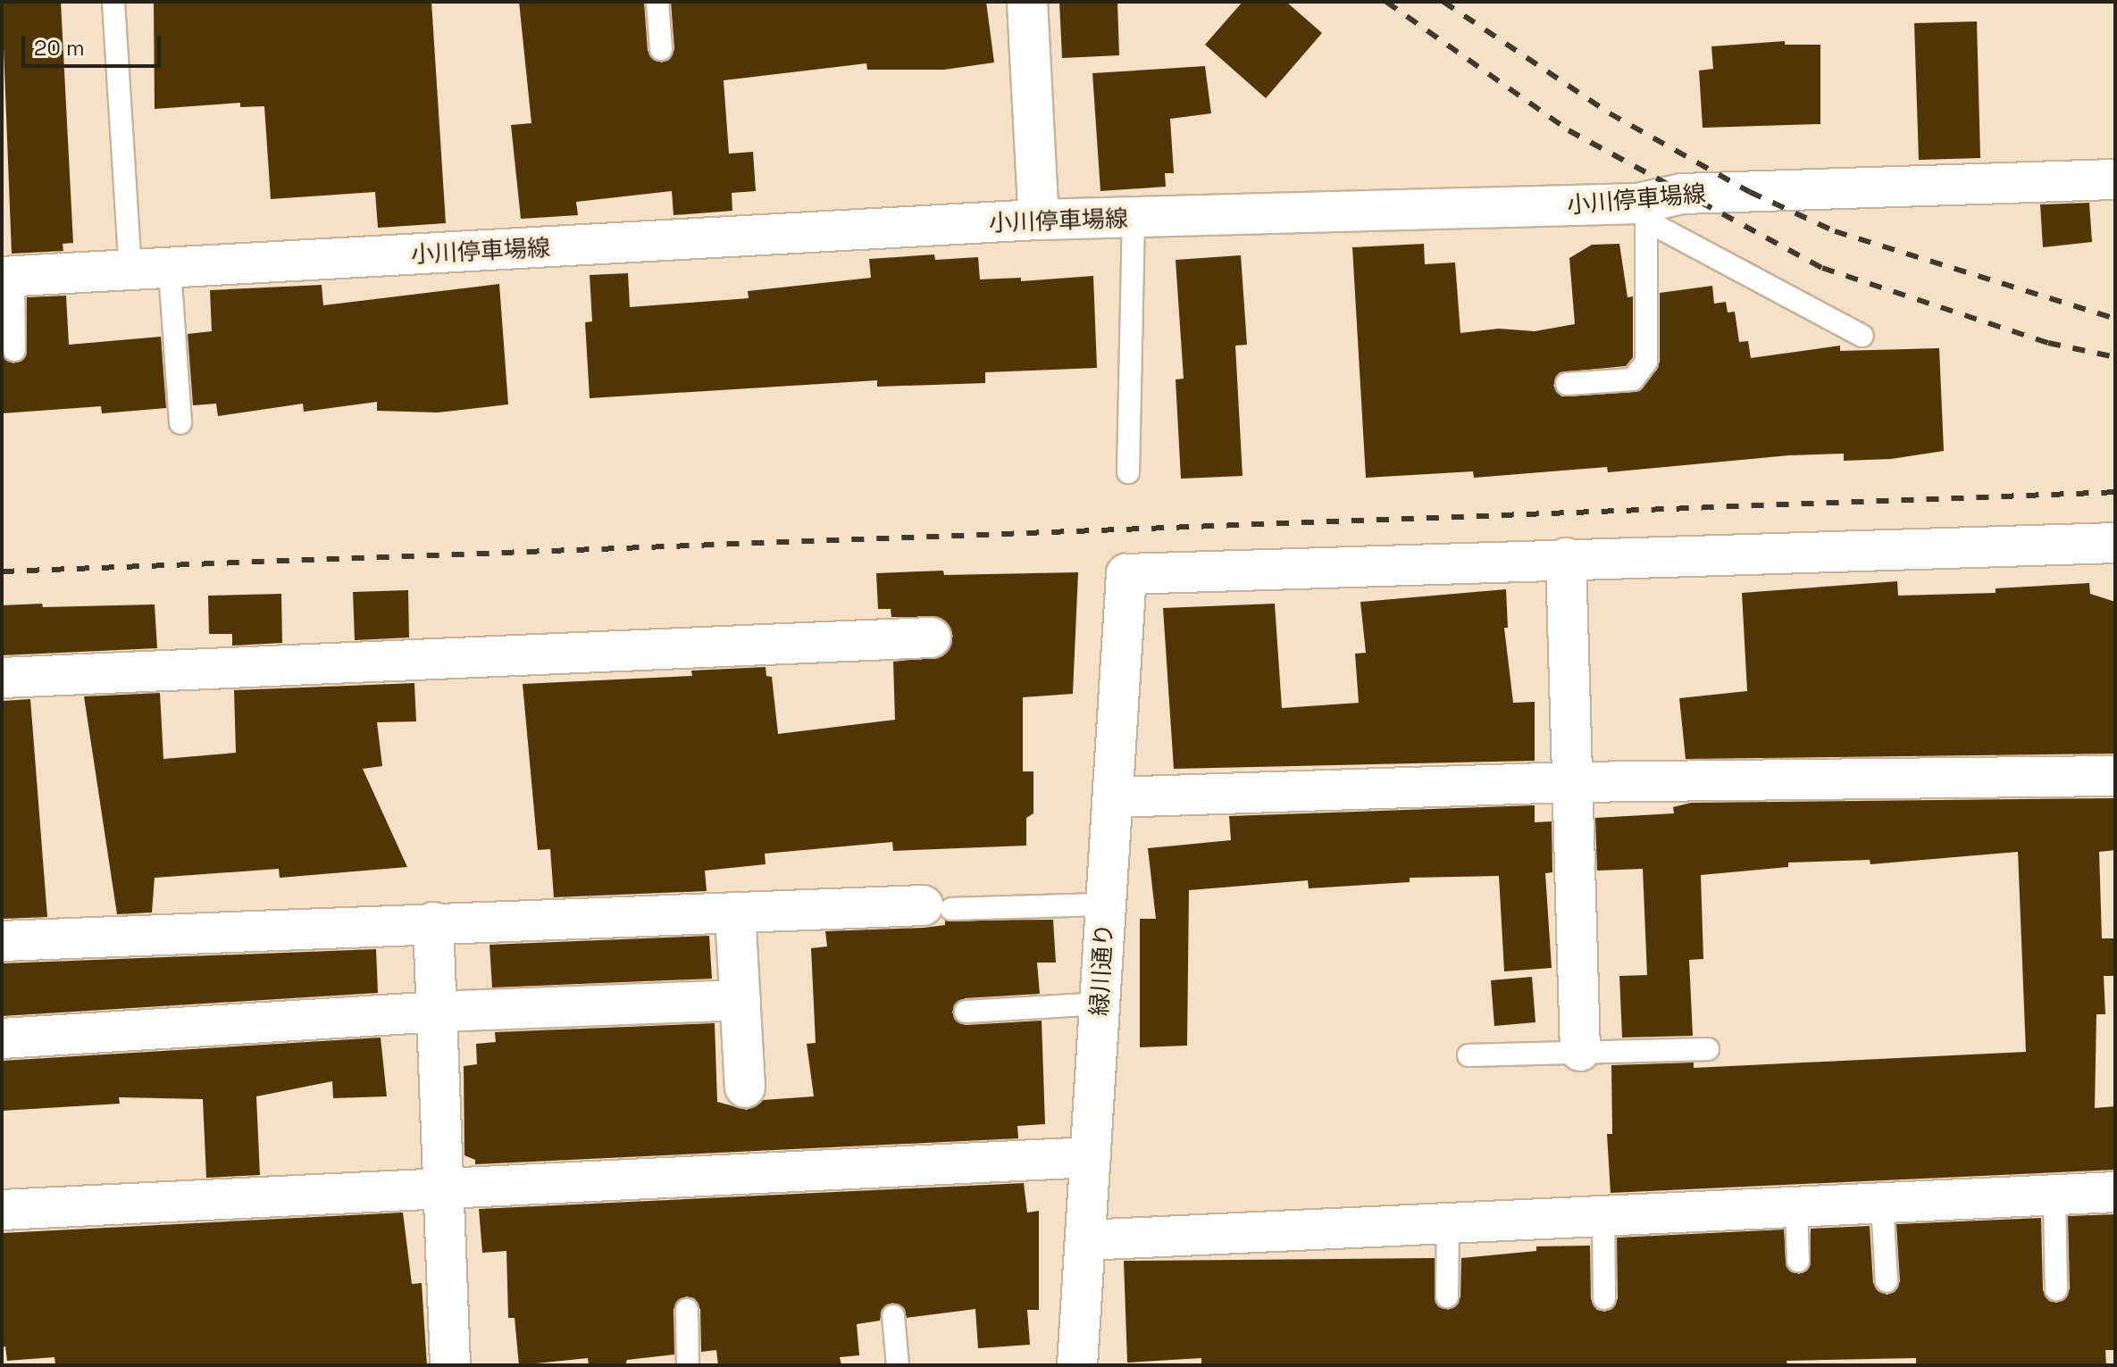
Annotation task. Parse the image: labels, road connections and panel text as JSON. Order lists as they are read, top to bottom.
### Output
{
  "streets": {
    "street": ["小川停車場線", "緑川通り"]
  },
  "scale_bar": "20 m"
}
